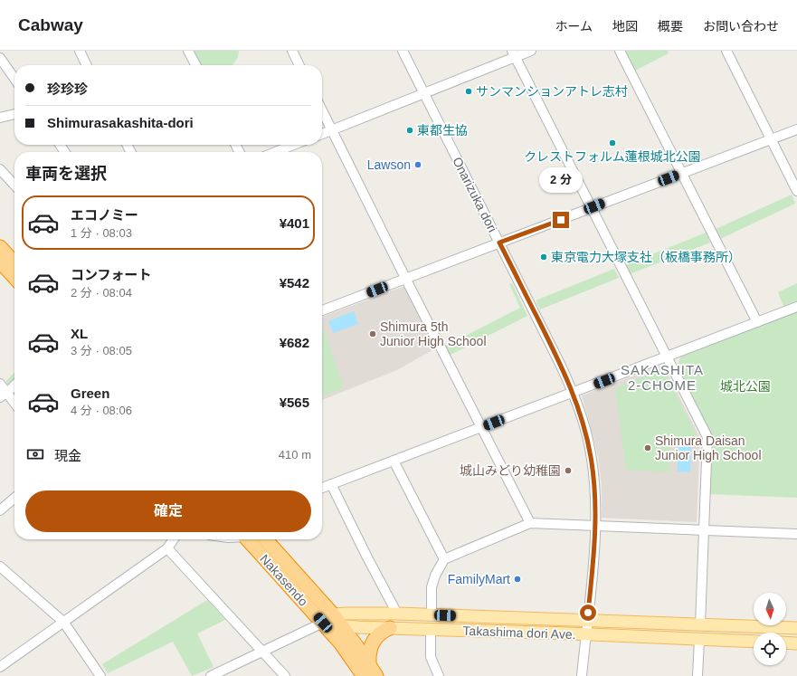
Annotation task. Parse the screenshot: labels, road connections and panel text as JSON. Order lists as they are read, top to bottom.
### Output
{
  "streets": {
    "highway": ["Nakasendo"],
    "main road": ["Takashima dori Ave."],
    "street": ["Onarizuka dori"]
  },
  "crossings": [
    ["Onarizuka dori", "Takashima dori Ave."],
    ["Nakasendo", "Takashima dori Ave."]
  ],
  "districts": ["SAKASHITA 2-CHOME"],
  "parks": ["城北公園"],
  "places": [
    "サンマンションアトレ志村",
    "東都生協",
    "クレストフォルム蓮根城北公園",
    "Lawson",
    "東京電力大塚支社（板橋事務所）",
    "Shimura 5th Junior High School",
    "Shimura Daisan Junior High School",
    "城山みどり幼稚園",
    "FamilyMart"
  ],
  "north": "bottom",
  "page": {
    "header": "Cabway",
    "nav": [
      "ホーム",
      "地図",
      "概要",
      "お問い合わせ"
    ],
    "banner": ["珍珍珍", "Shimurasakashita-dori"],
    "heading": "車両を選択",
    "bubble": "2 分",
    "list": [
      {
        "name": "エコノミー",
        "note": "1 分 · 08:03",
        "value": "¥401"
      },
      {
        "name": "コンフォート",
        "note": "2 分 · 08:04",
        "value": "¥542"
      },
      {
        "name": "XL",
        "note": "3 分 · 08:05",
        "value": "¥682"
      },
      {
        "name": "Green",
        "note": "4 分 · 08:06",
        "value": "¥565"
      }
    ],
    "pay": ["現金", "410 m"],
    "buttons": "確定"
  }
}
